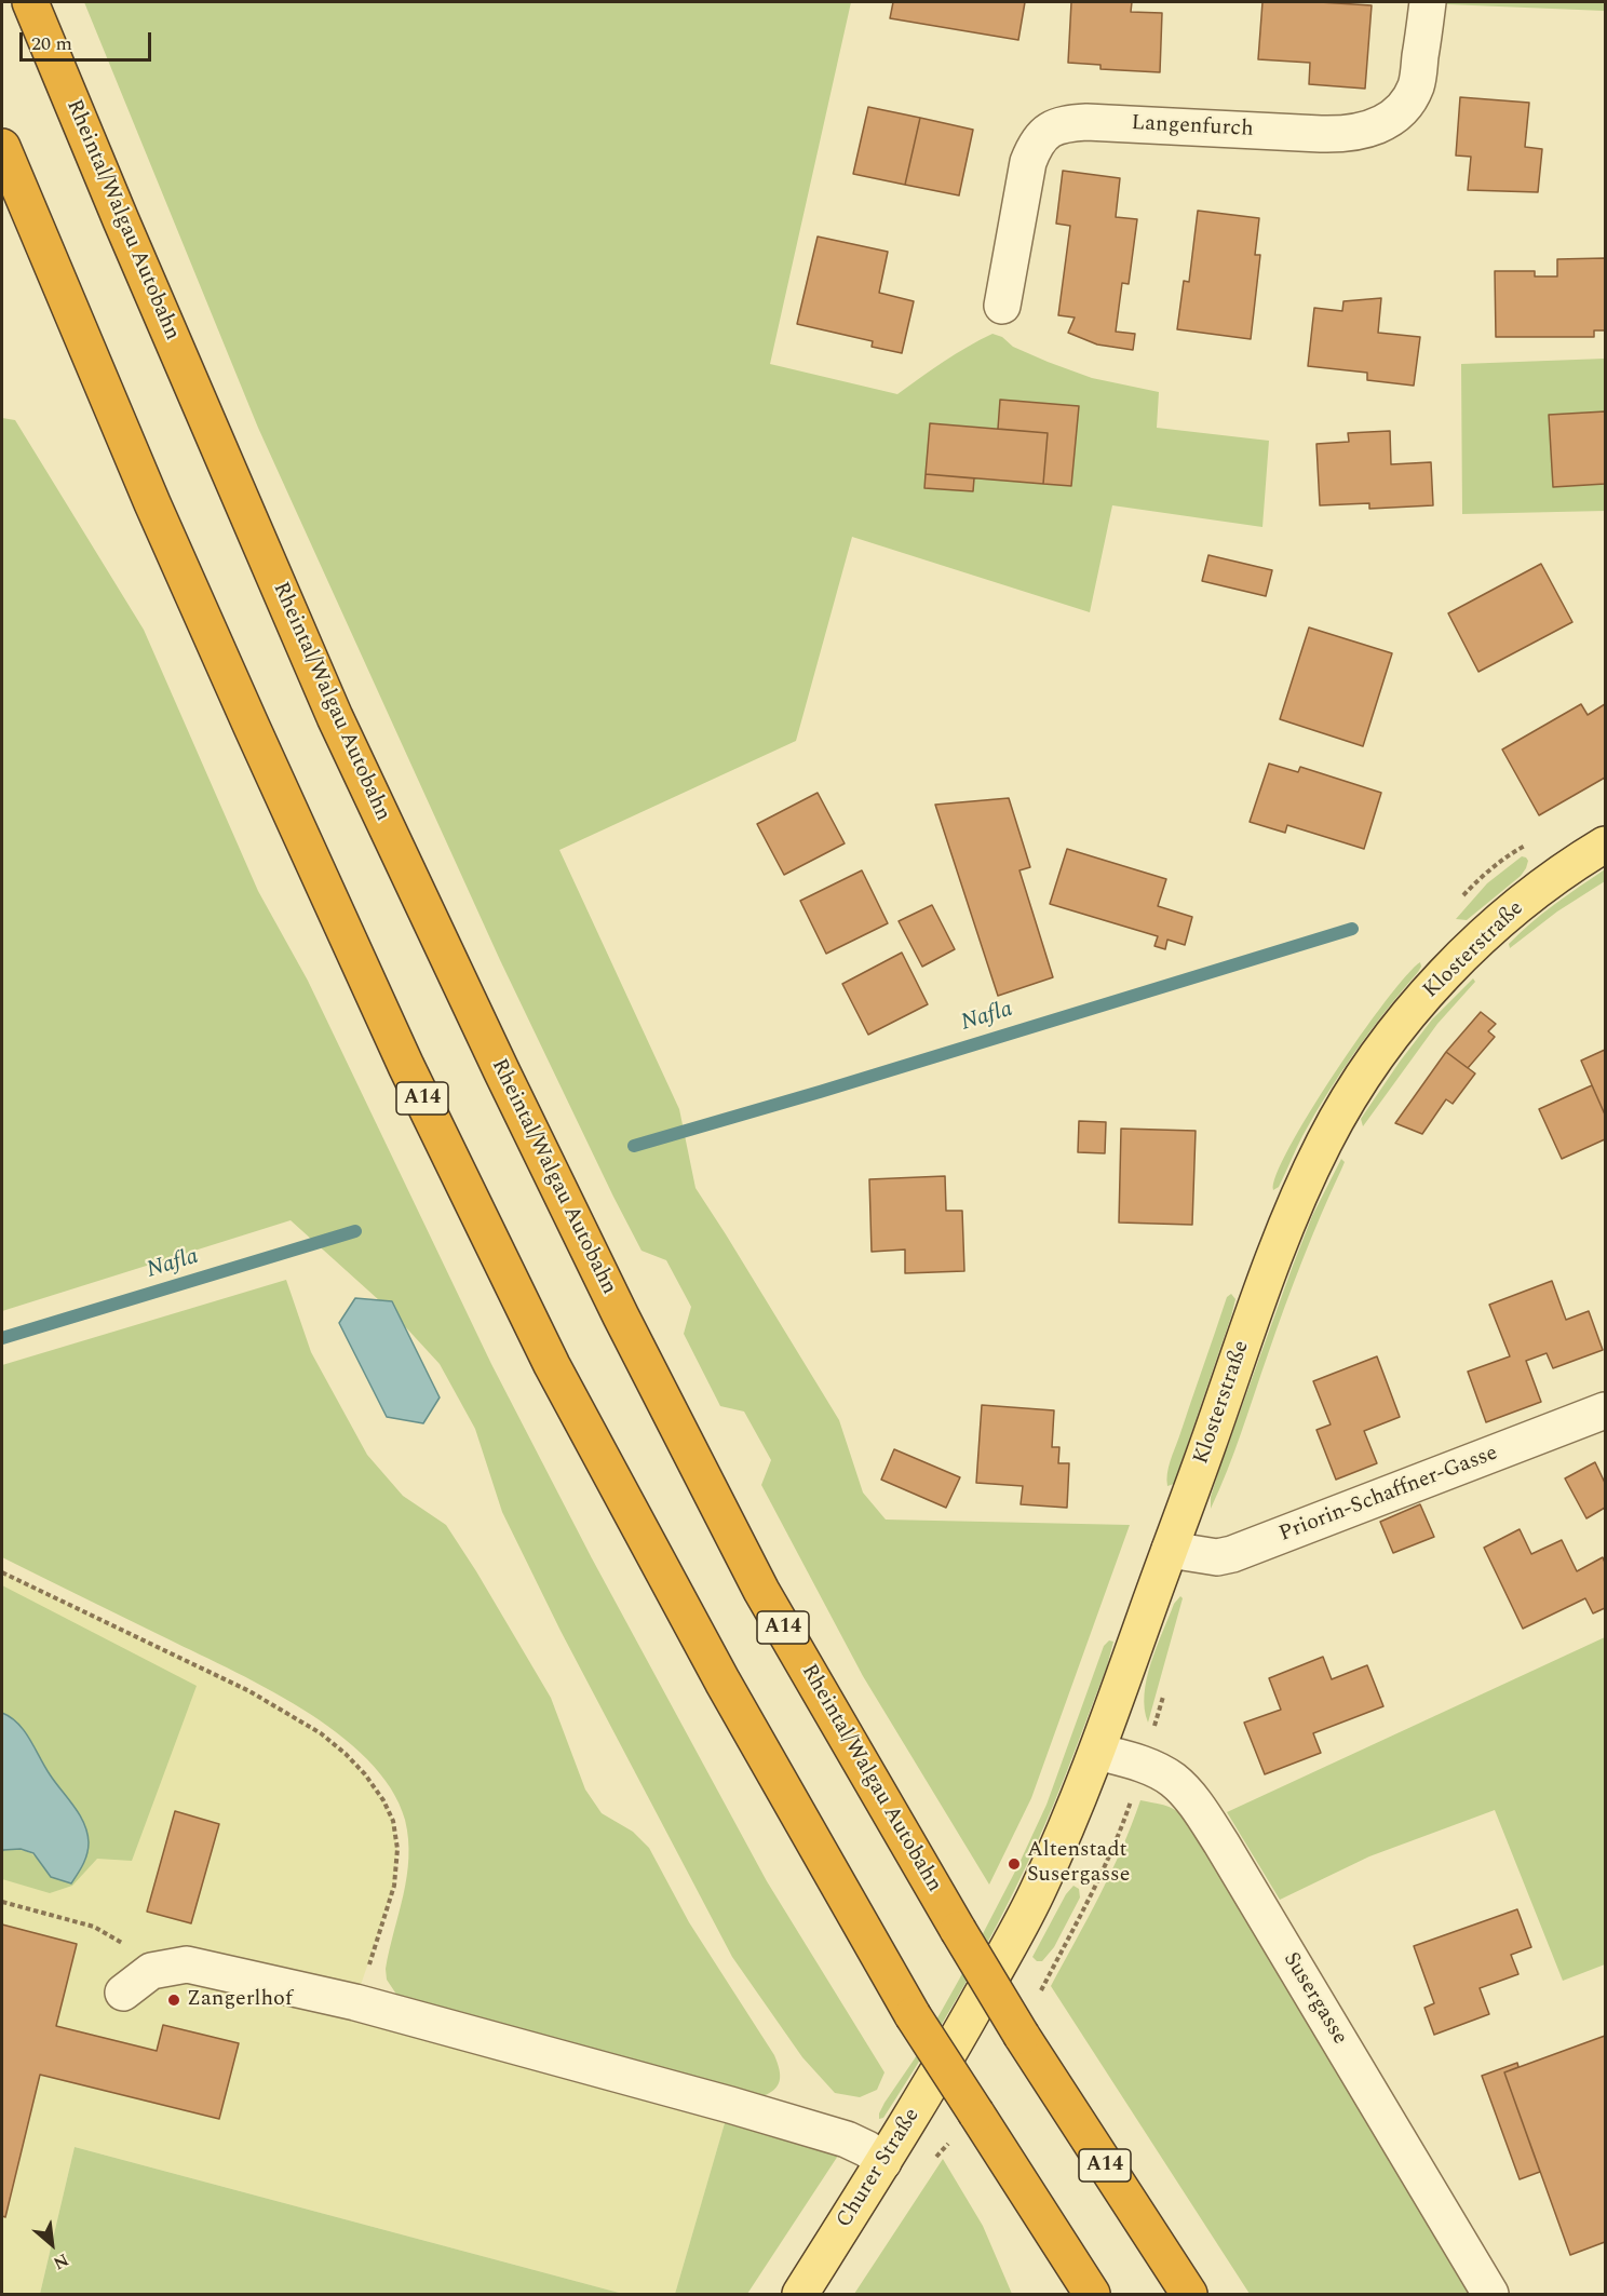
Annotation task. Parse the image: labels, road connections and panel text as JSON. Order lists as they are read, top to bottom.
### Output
{
  "streets": {
    "highway": ["Rheintal/Walgau Autobahn", "A14"],
    "main road": ["Klosterstraße", "Churer Straße"],
    "street": ["Langenfurch", "Priorin-Schaffner-Gasse", "Susergasse"]
  },
  "crossings": [
    ["Klosterstraße", "Priorin-Schaffner-Gasse"],
    ["Klosterstraße", "Susergasse"],
    ["Klosterstraße", "Churer Straße"]
  ],
  "water": ["Nafla"],
  "places": ["Altenstadt Susergasse", "Zangerlhof"],
  "scale_bar": "20 m",
  "north": "bottom right"
}
